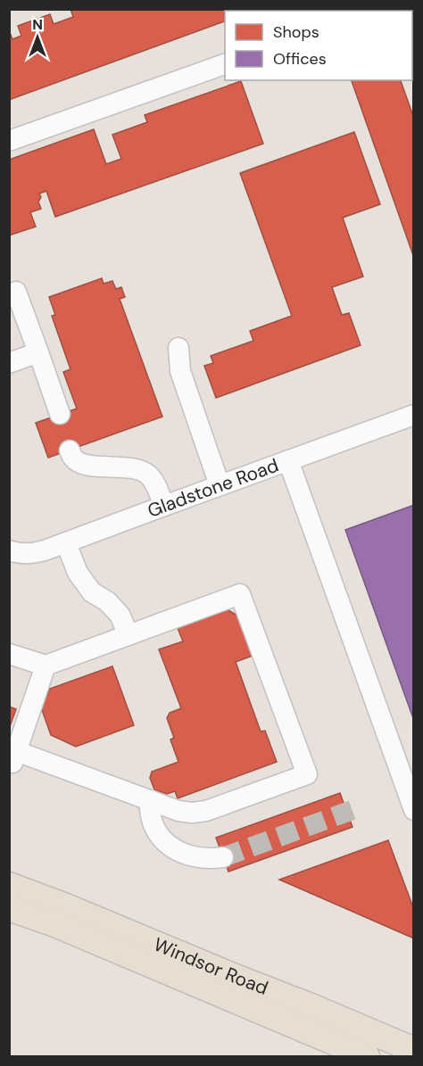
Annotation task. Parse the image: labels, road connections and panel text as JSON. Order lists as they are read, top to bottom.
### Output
{
  "streets": {
    "main road": ["Windsor Road"],
    "street": ["Gladstone Road"]
  },
  "legend": ["Shops", "Offices"],
  "north": "top"
}
